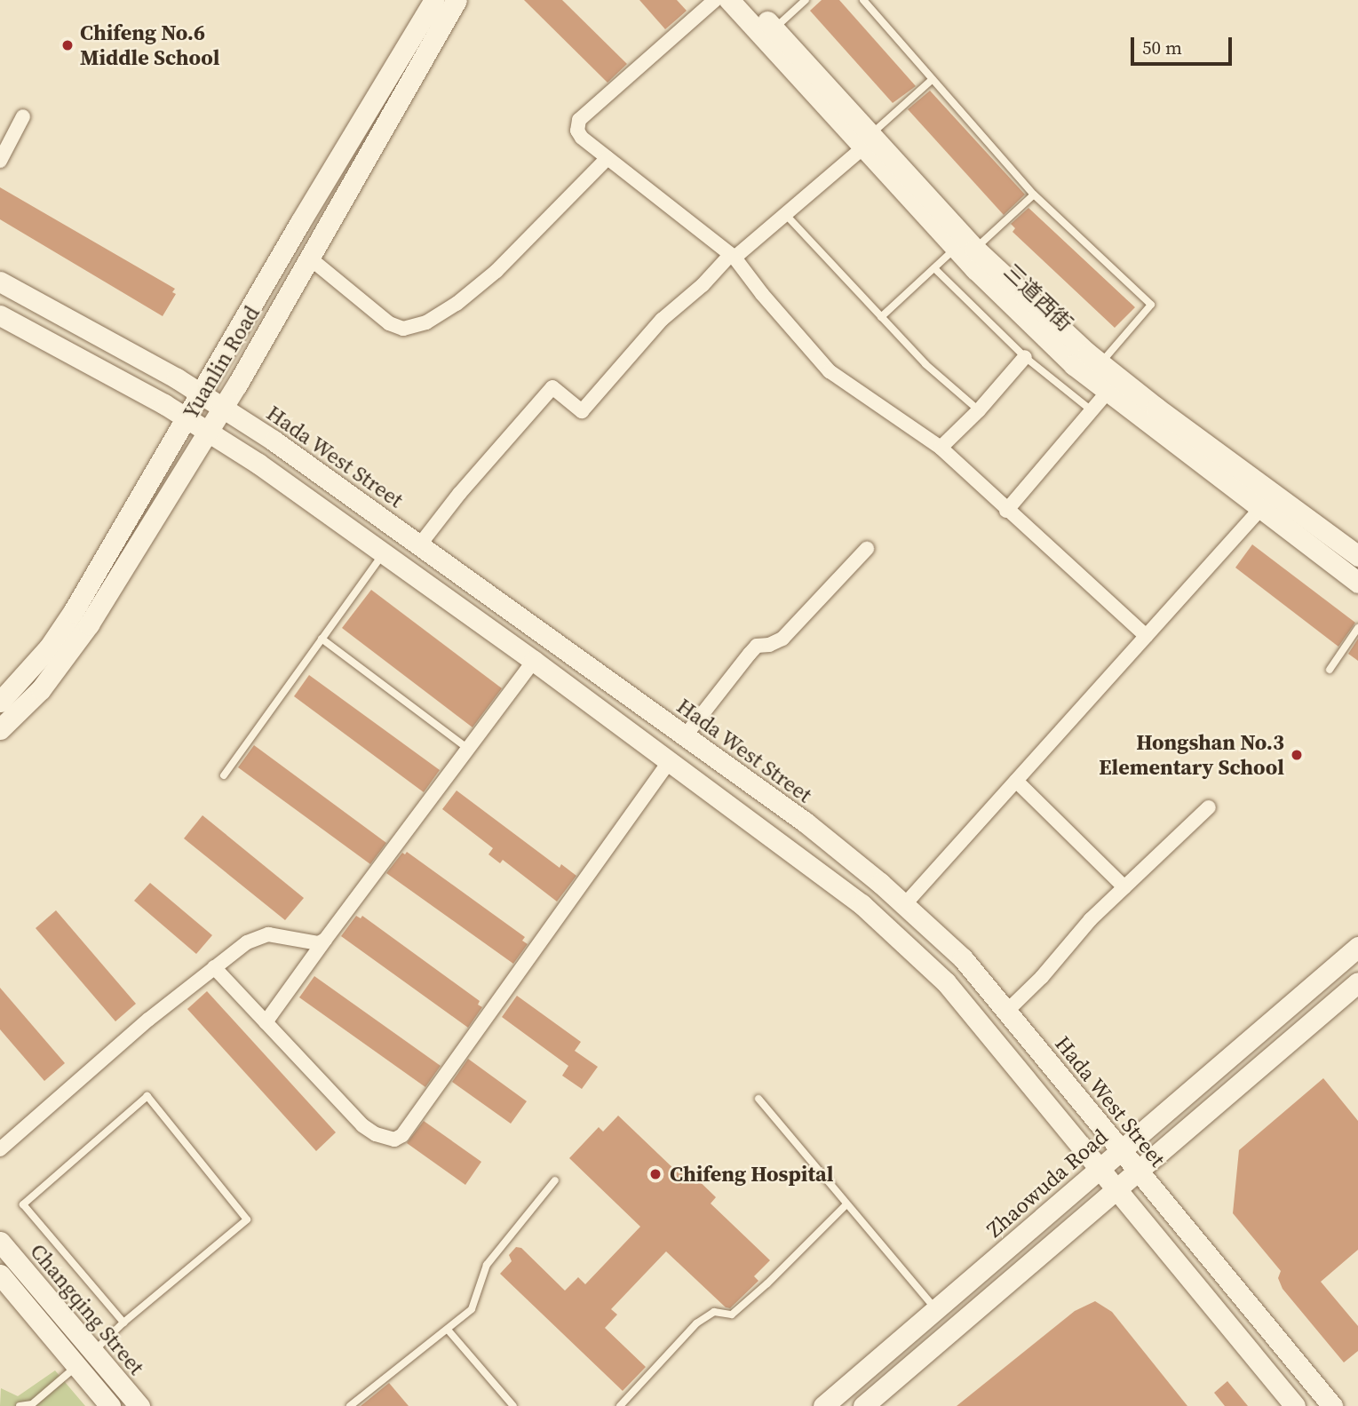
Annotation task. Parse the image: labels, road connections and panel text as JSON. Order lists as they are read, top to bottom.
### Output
{
  "streets": {
    "main road": [
      "三道西街",
      "Yuanlin Road",
      "Hada West Street",
      "Zhaowuda Road",
      "Changqing Street"
    ]
  },
  "crossings": [
    ["Yuanlin Road", "Hada West Street"],
    ["Hada West Street", "Zhaowuda Road"]
  ],
  "places": ["Chifeng No.6 Middle School", "Hongshan No.3 Elementary School", "Chifeng Hospital"],
  "scale_bar": "50 m"
}
